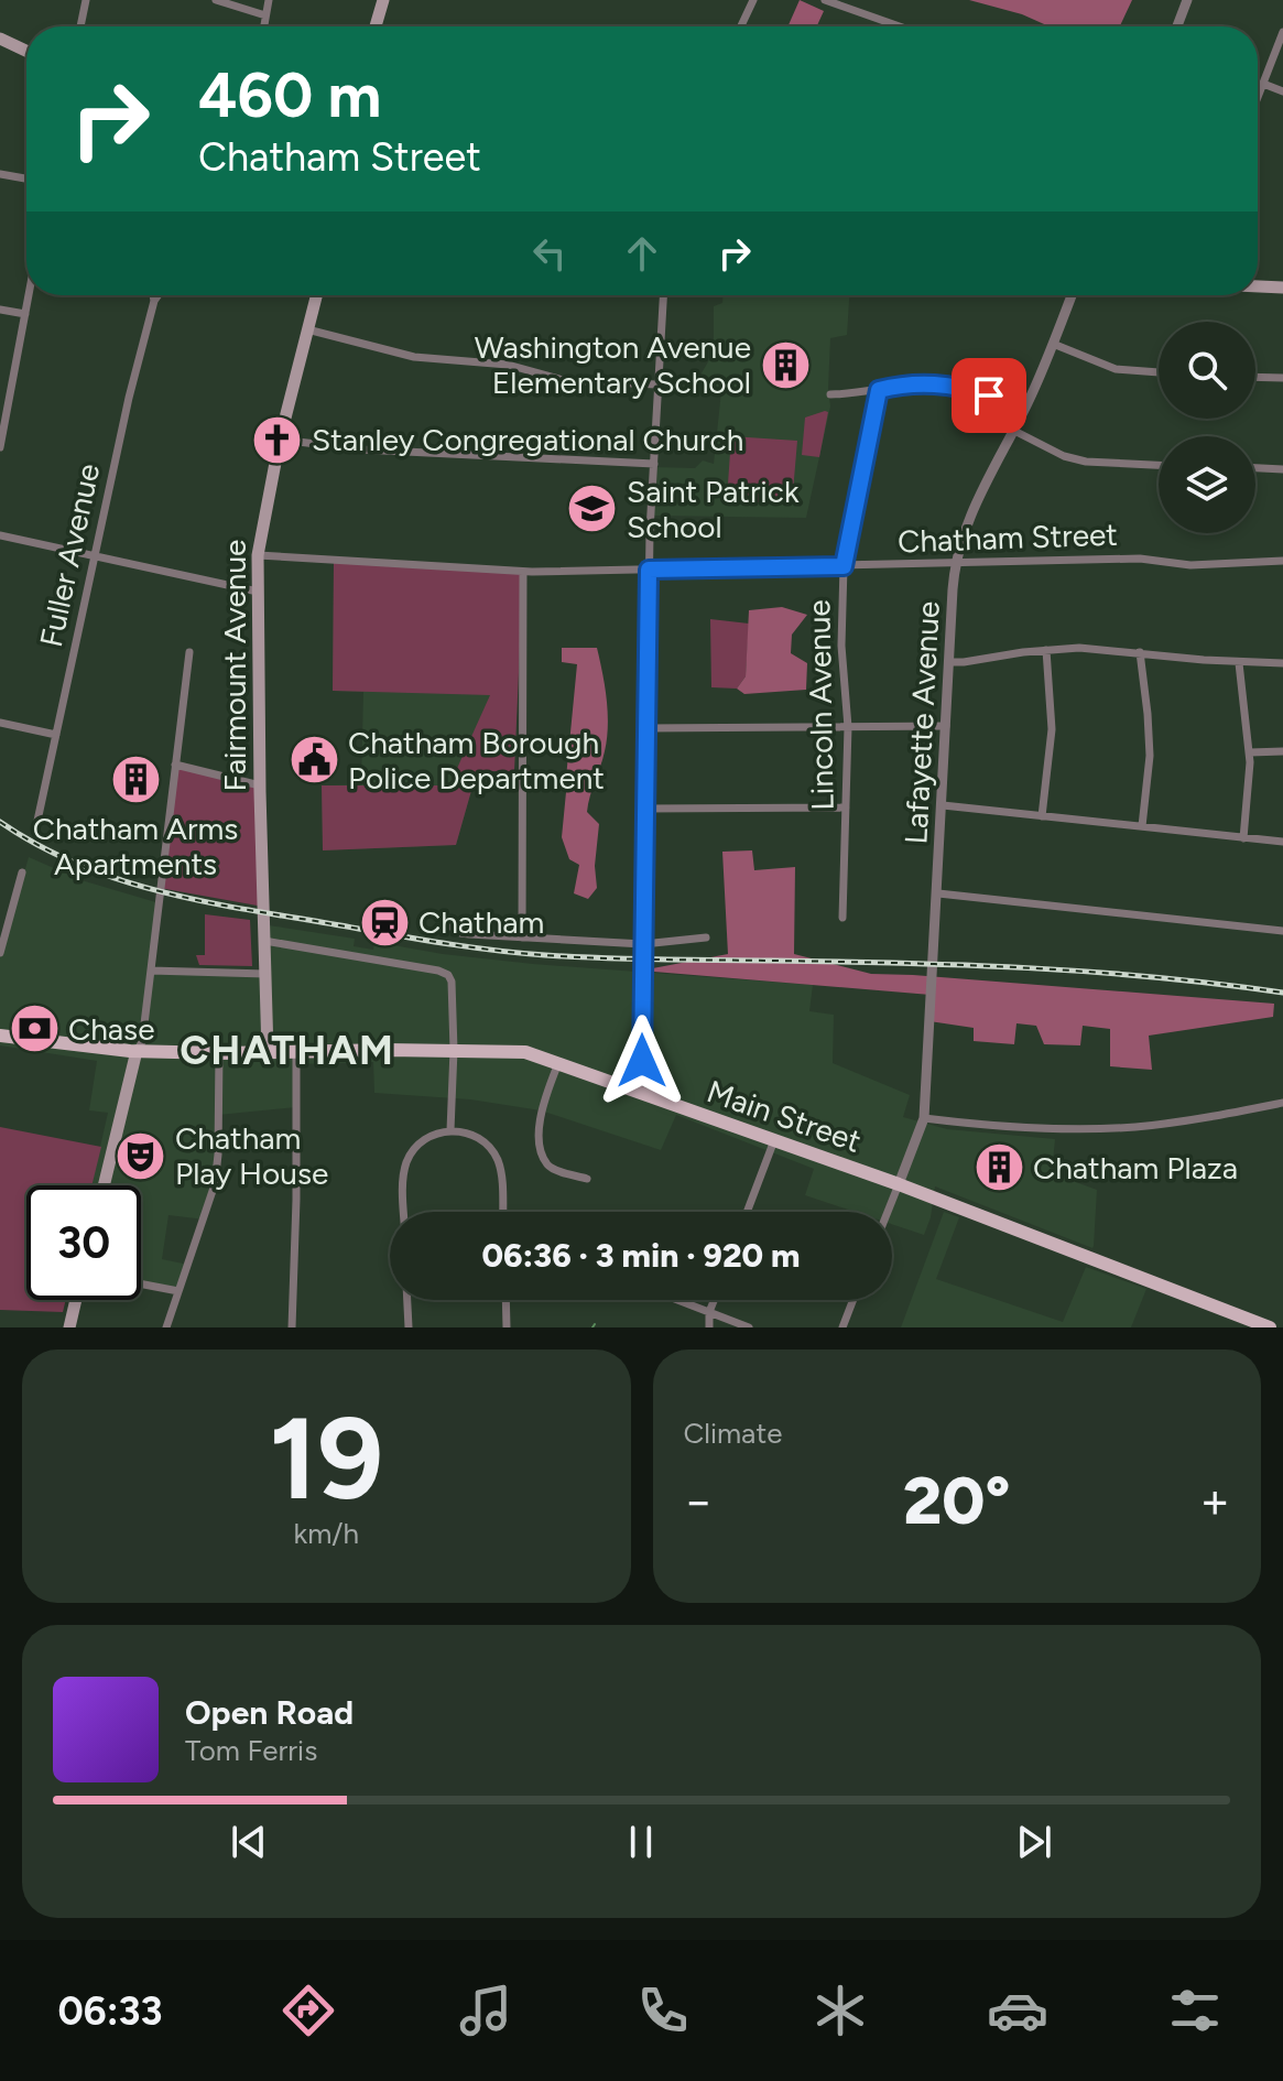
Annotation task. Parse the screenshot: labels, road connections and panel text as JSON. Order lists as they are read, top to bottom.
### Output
{
  "streets": {
    "main road": ["Fairmount Avenue", "Main Street"],
    "street": [
      "Chatham Street",
      "Fuller Avenue",
      "Lincoln Avenue",
      "Lafayette Avenue"
    ]
  },
  "crossings": [
    ["Chatham Street", "Fairmount Avenue"],
    ["Chatham Street", "Lincoln Avenue"],
    ["Chatham Street", "Lafayette Avenue"],
    ["Fairmount Avenue", "Main Street"],
    ["Lafayette Avenue", "Main Street"]
  ],
  "districts": ["CHATHAM"],
  "places": {
    "building": ["Washington Avenue Elementary School", "Chatham Arms Apartments", "Chatham Plaza"],
    "church": ["Stanley Congregational Church"],
    "school or university": ["Saint Patrick School"],
    "public building": ["Chatham Borough Police Department"],
    "station": ["Chatham"],
    "bank": ["Chase"],
    "theatre": ["Chatham Play House"]
  },
  "page": {
    "turn": ["460 m", "Chatham Street"],
    "limit": "30",
    "trip": "06:36 · 3 min · 920 m",
    "tile": [
      ["19", "km/h"],
      "Climate"
    ],
    "heat": ["−", "20°", "+"],
    "song": ["Open Road", "Tom Ferris"],
    "tabs": "06:33"
  }
}
